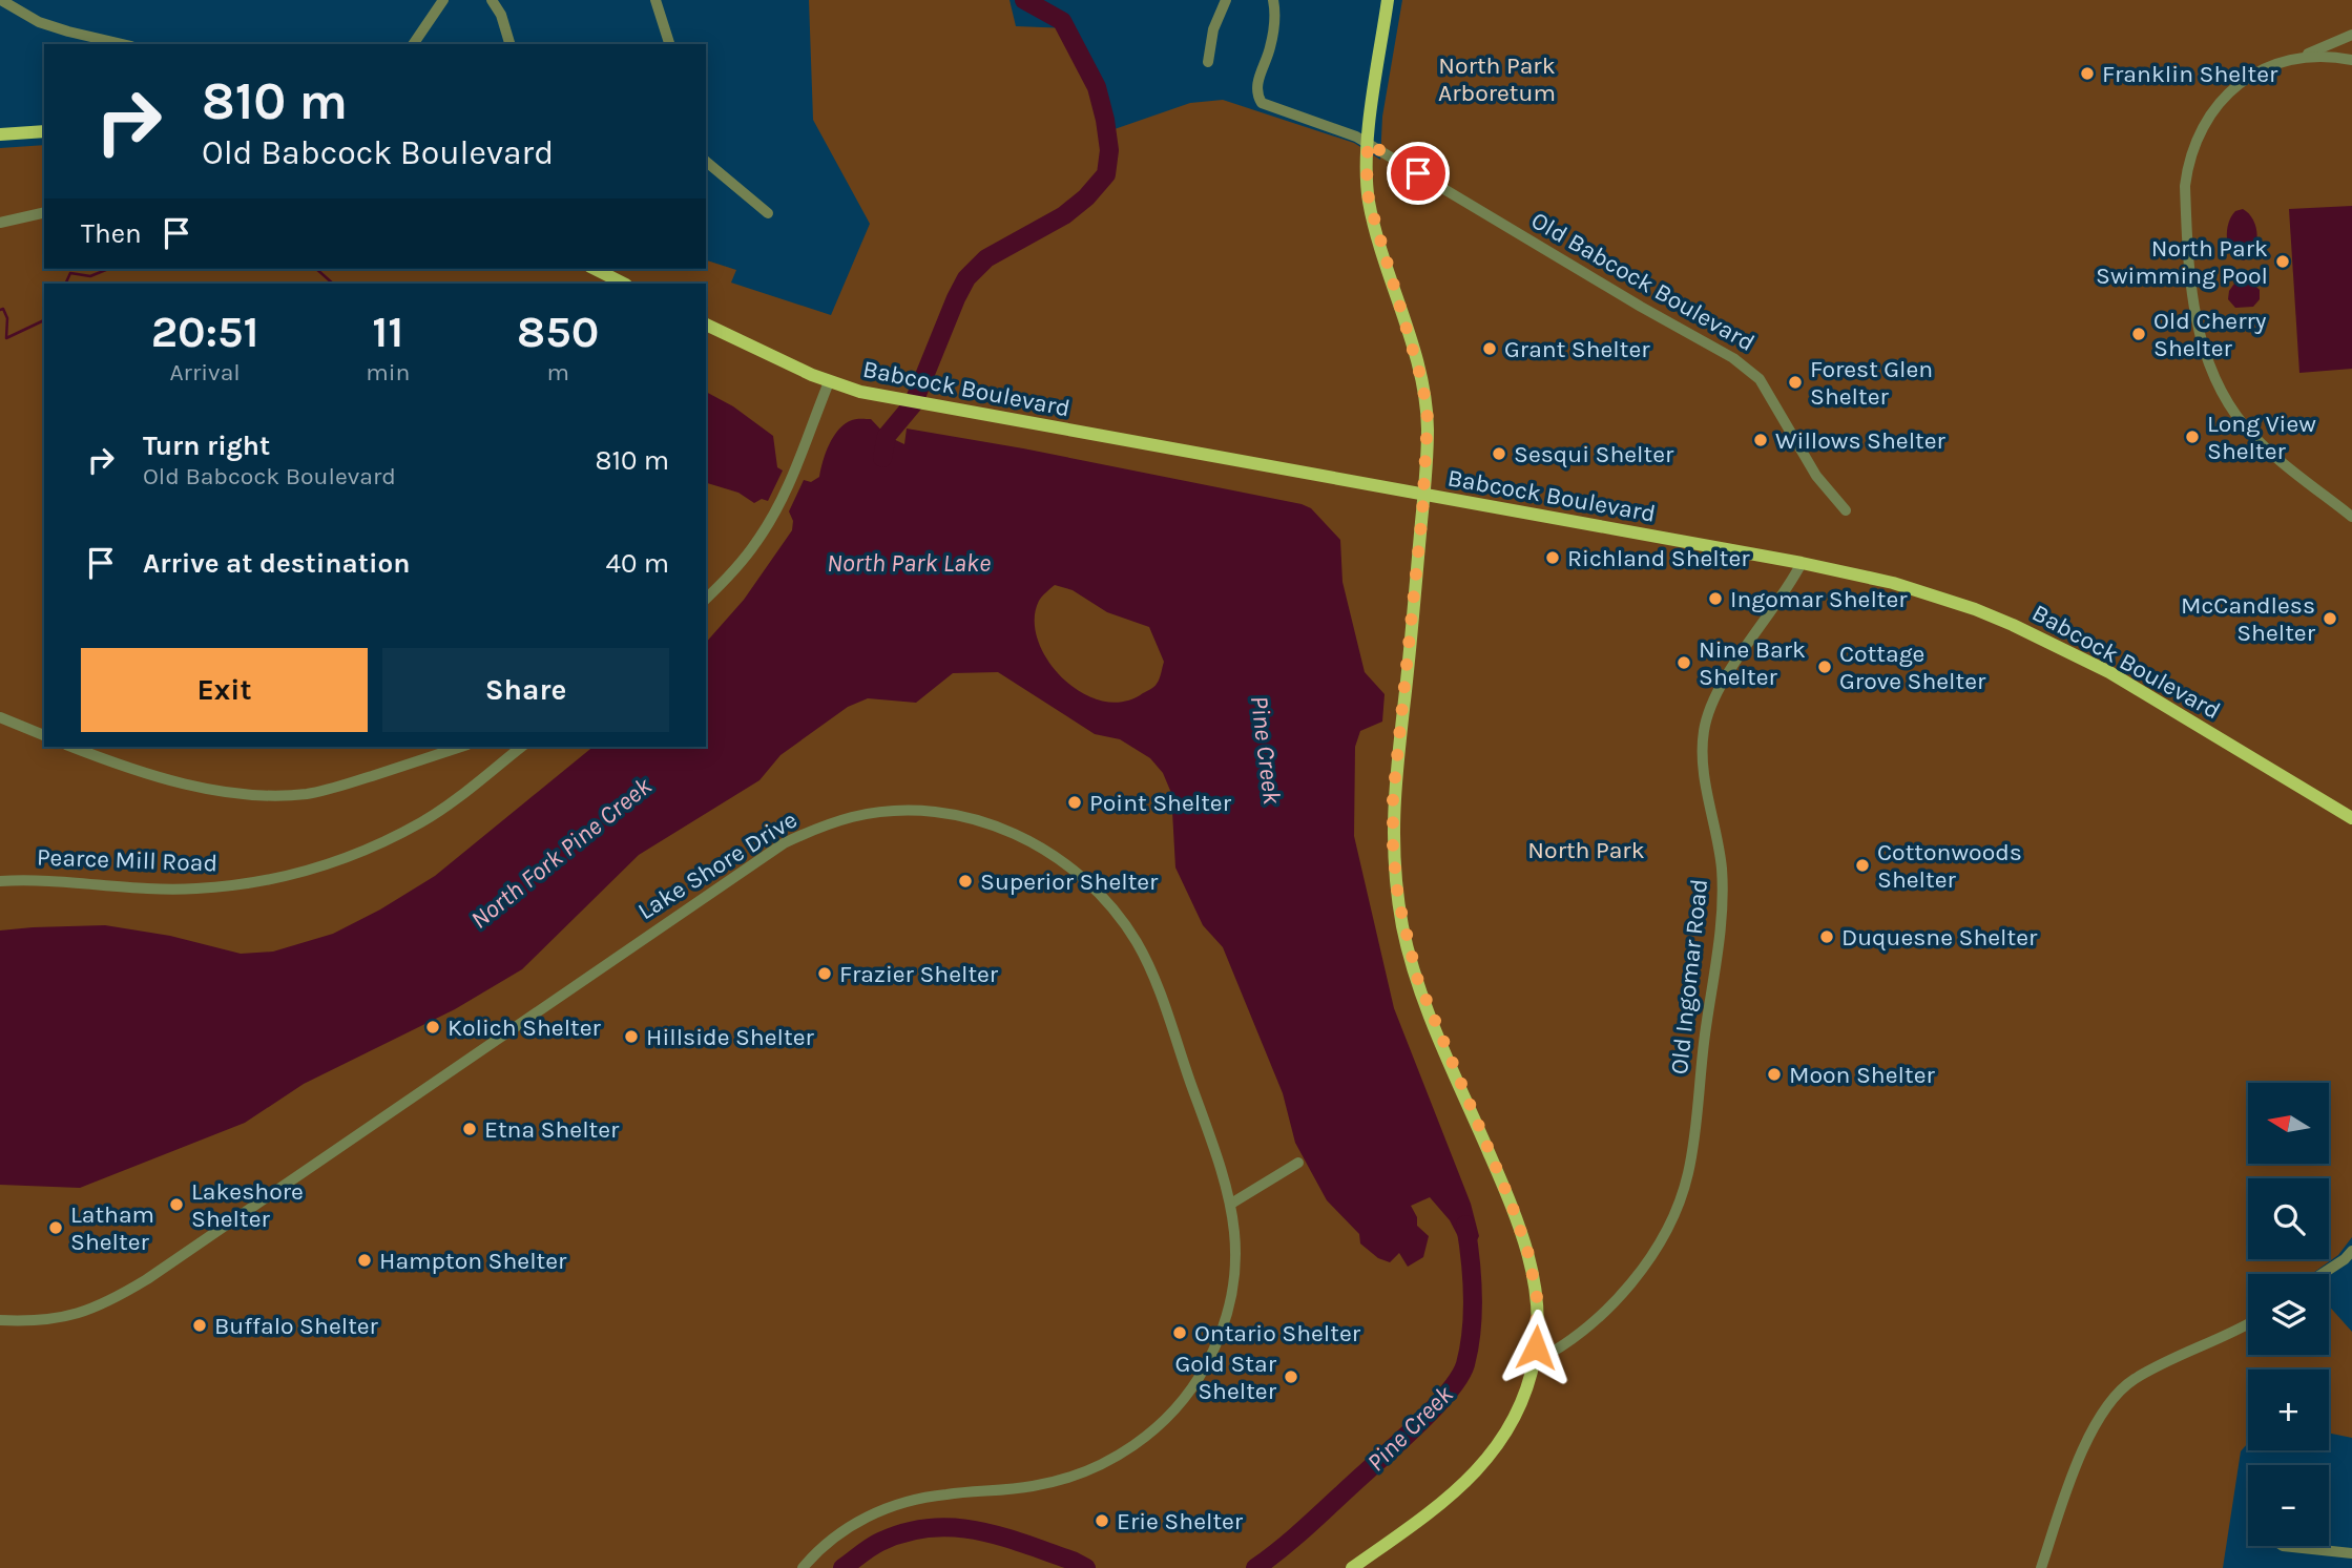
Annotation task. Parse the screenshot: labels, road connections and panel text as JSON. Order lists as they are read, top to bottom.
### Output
{
  "streets": {
    "main road": ["Babcock Boulevard"],
    "street": [
      "Old Babcock Boulevard",
      "Pearce Mill Road",
      "Lake Shore Drive",
      "Old Ingomar Road"
    ]
  },
  "crossings": [
    ["Babcock Boulevard", "Old Ingomar Road"]
  ],
  "water": ["North Park Lake", "Pine Creek", "North Fork Pine Creek"],
  "parks": ["North Park Arboretum", "North Park"],
  "places": [
    "Franklin Shelter",
    "North Park Swimming Pool",
    "Old Cherry Shelter",
    "Grant Shelter",
    "Forest Glen Shelter",
    "Long View Shelter",
    "Willows Shelter",
    "Sesqui Shelter",
    "Richland Shelter",
    "Ingomar Shelter",
    "McCandless Shelter",
    "Nine Bark Shelter",
    "Cottage Grove Shelter",
    "Point Shelter",
    "Cottonwoods Shelter",
    "Superior Shelter",
    "Duquesne Shelter",
    "Frazier Shelter",
    "Kolich Shelter",
    "Hillside Shelter",
    "Moon Shelter",
    "Etna Shelter",
    "Lakeshore Shelter",
    "Latham Shelter",
    "Hampton Shelter",
    "Buffalo Shelter",
    "Ontario Shelter",
    "Gold Star Shelter",
    "Erie Shelter"
  ],
  "north": "left",
  "page": {
    "turn": ["810 m", "Old Babcock Boulevard"],
    "then": "Then",
    "eta": [
      "20:51",
      "Arrival",
      "11",
      "min",
      "850",
      "m"
    ],
    "list": [
      {
        "name": "Turn right",
        "note": "Old Babcock Boulevard",
        "value": "810 m"
      },
      {
        "name": "Arrive at destination",
        "value": "40 m"
      }
    ],
    "buttons": ["Exit", "Share"],
    "map_buttons": ["+", "−"]
  }
}
